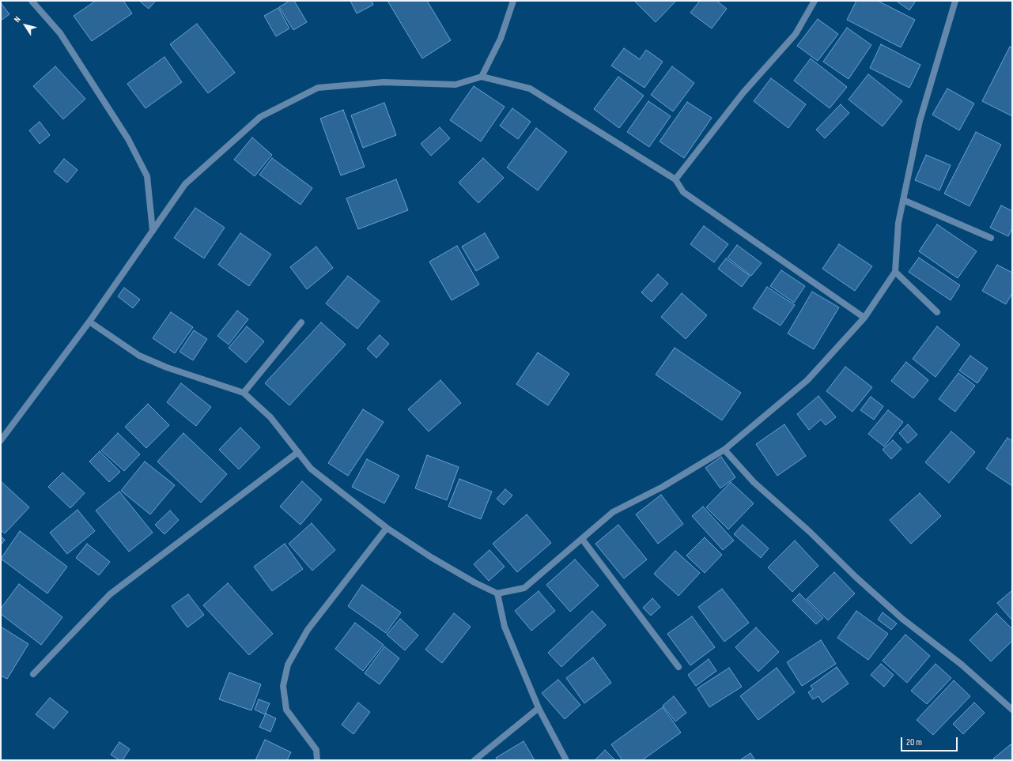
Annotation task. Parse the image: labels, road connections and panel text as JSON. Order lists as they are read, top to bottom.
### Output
{
  "scale_bar": "20 m",
  "north": "top left"
}
